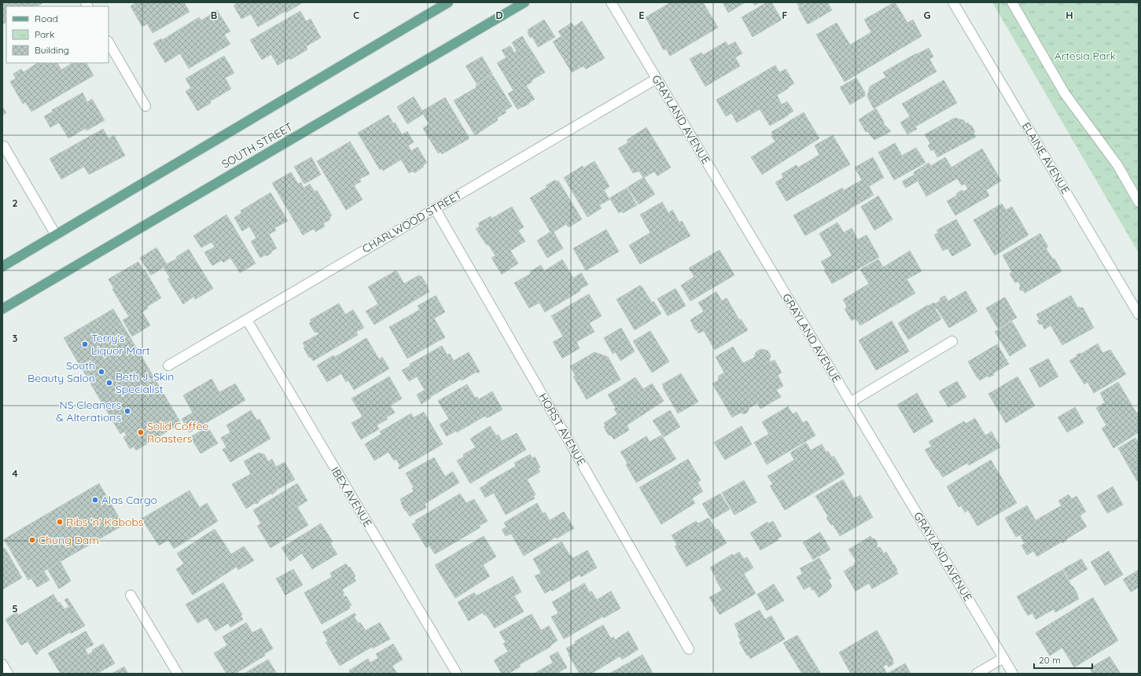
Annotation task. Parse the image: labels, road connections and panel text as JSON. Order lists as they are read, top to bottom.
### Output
{
  "streets": {
    "main road": ["SOUTH STREET"],
    "street": [
      "GRAYLAND AVENUE",
      "ELAINE AVENUE",
      "CHARLWOOD STREET",
      "HORST AVENUE",
      "IBEX AVENUE"
    ]
  },
  "crossings": [
    ["GRAYLAND AVENUE", "CHARLWOOD STREET"],
    ["CHARLWOOD STREET", "HORST AVENUE"],
    ["CHARLWOOD STREET", "IBEX AVENUE"]
  ],
  "parks": ["Artesia Park"],
  "places": [
    "Terry's Liquor Mart",
    "South Beauty Salon",
    "Beth J. Skin Specialist",
    "NS Cleaners & Alterations",
    "Solid Coffee Roasters",
    "Alas Cargo",
    "Ribs 'n' Kabobs",
    "Chung Dam"
  ],
  "legend": ["Road", "Park", "Building"],
  "scale_bar": "20 m",
  "grid": {
    "columns": [
      "B",
      "C",
      "D",
      "E",
      "F",
      "G",
      "H"
    ],
    "rows": [
      "2",
      "3",
      "4",
      "5"
    ]
  }
}
